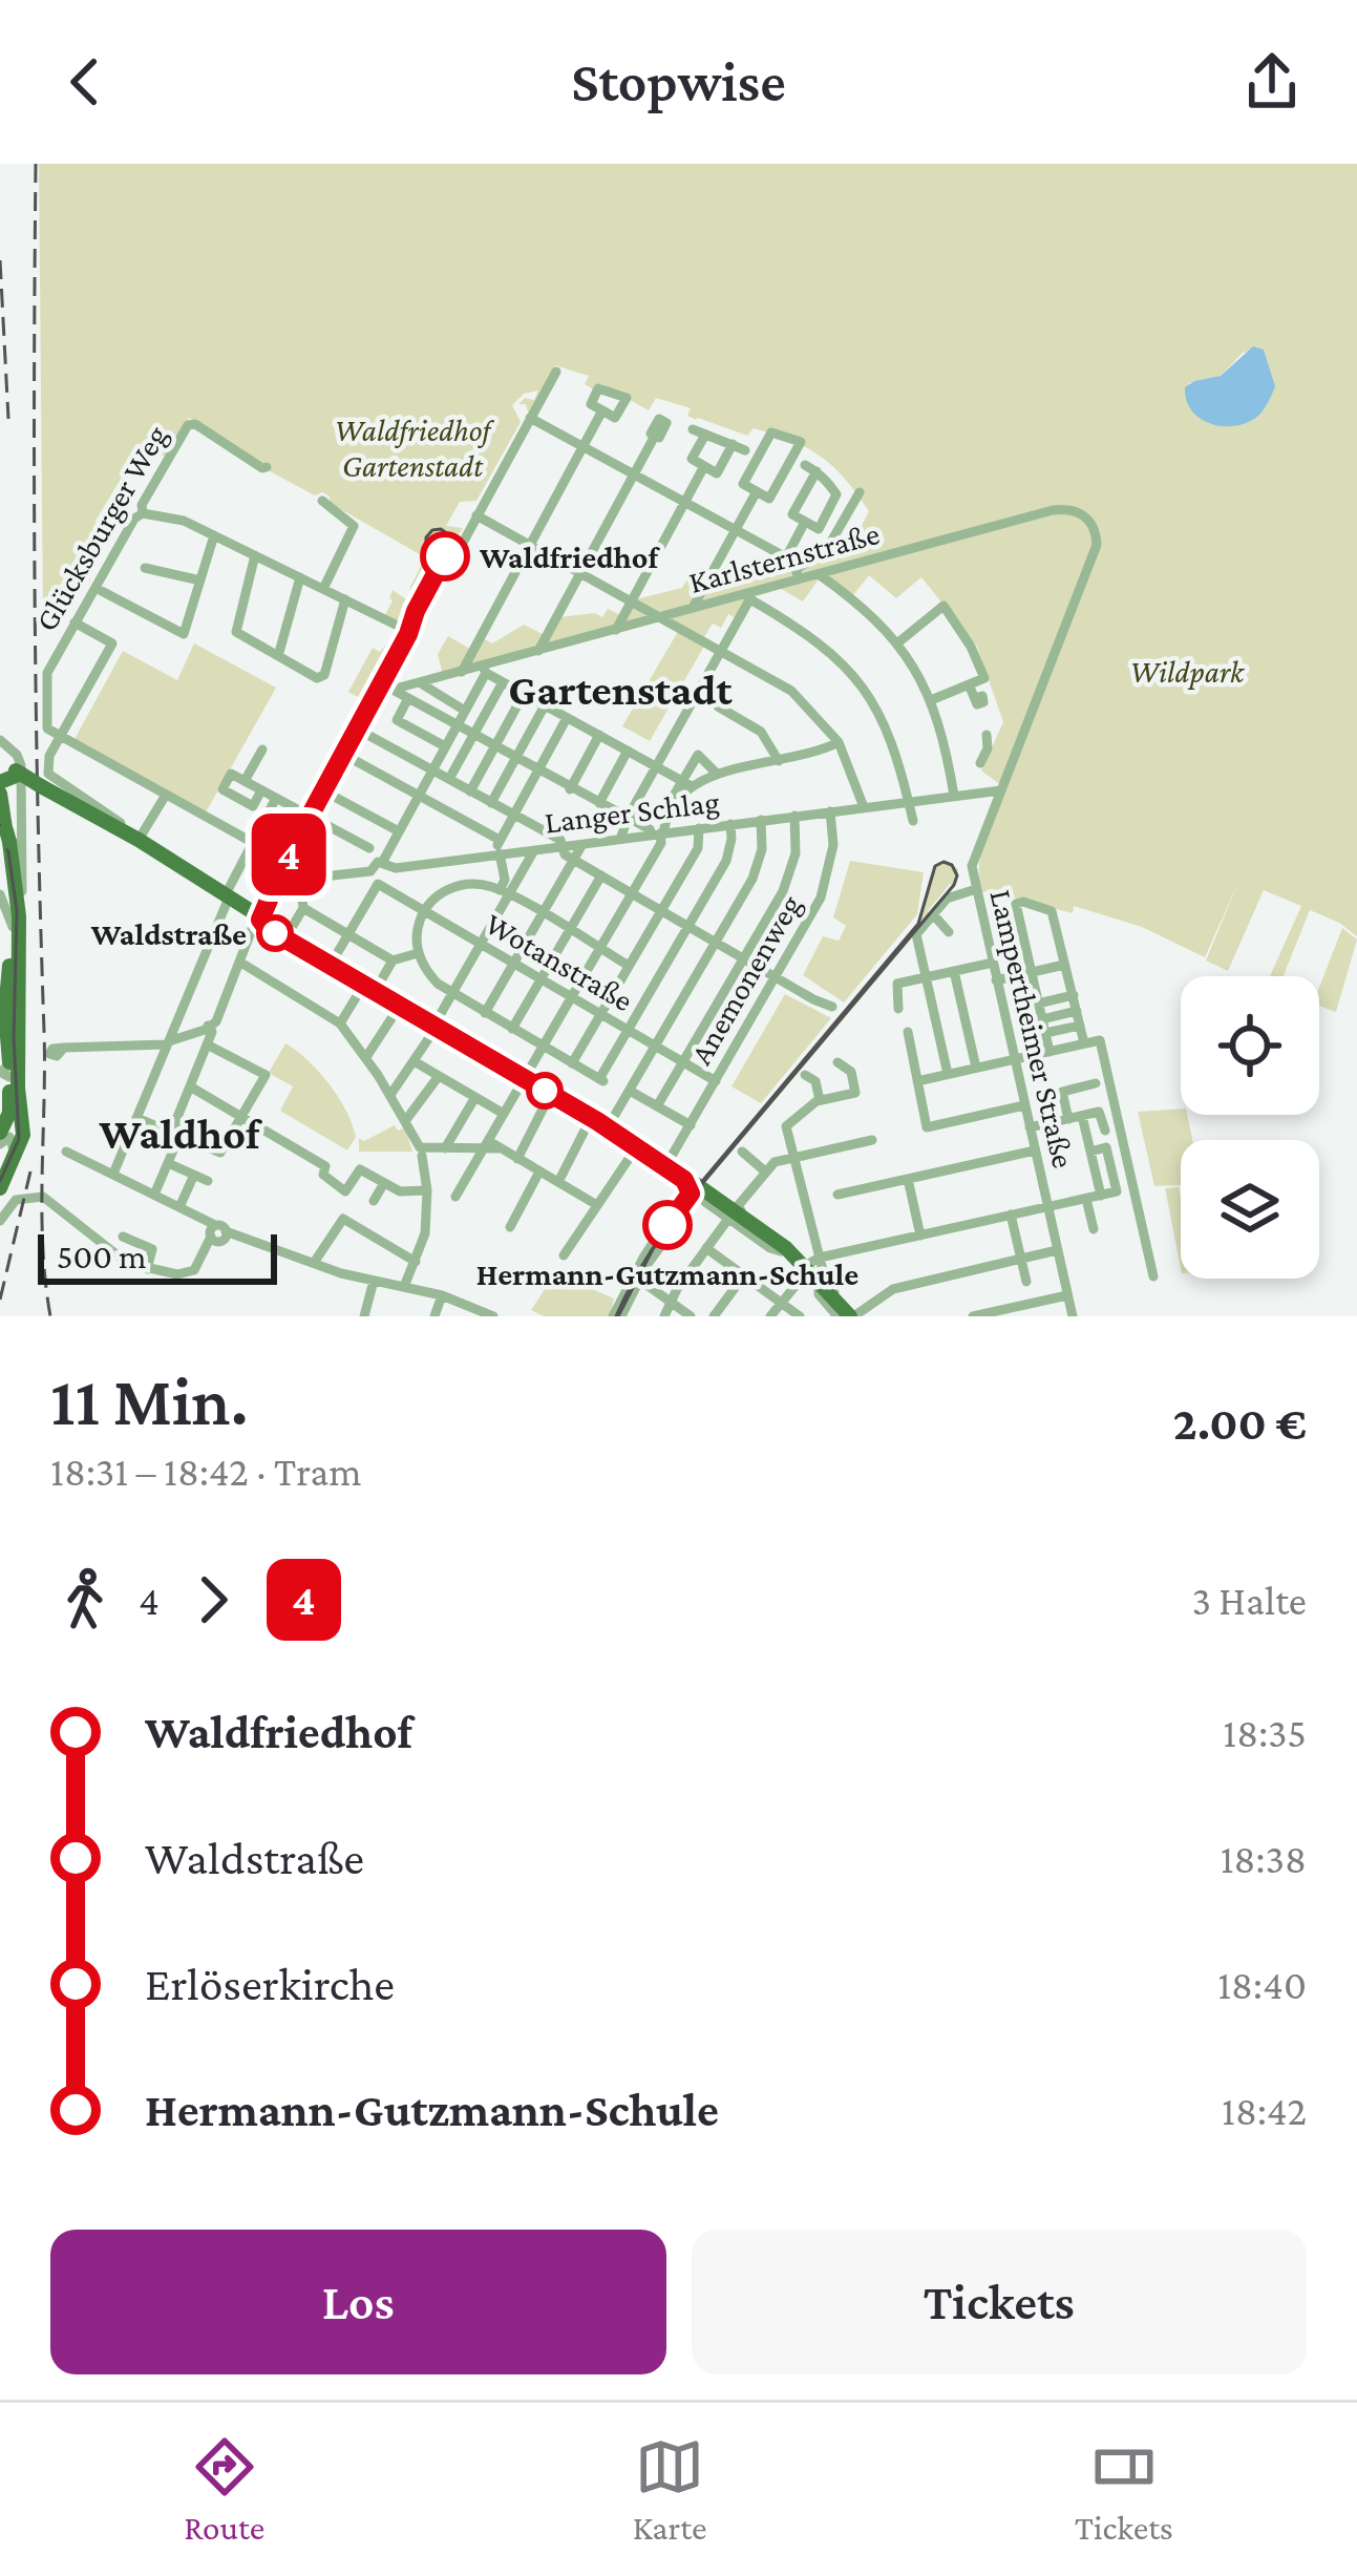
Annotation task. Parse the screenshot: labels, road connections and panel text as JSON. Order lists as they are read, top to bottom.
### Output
{
  "streets": {
    "street": [
      "Glücksburger Weg",
      "Karlsternstraße",
      "Langer Schlag",
      "Wotanstraße",
      "Anemonenweg",
      "Lampertheimer Straße"
    ]
  },
  "crossings": [
    ["Karlsternstraße", "Lampertheimer Straße"],
    ["Langer Schlag", "Anemonenweg"],
    ["Langer Schlag", "Lampertheimer Straße"],
    ["Wotanstraße", "Anemonenweg"]
  ],
  "districts": ["Gartenstadt", "Waldhof"],
  "parks": ["Waldfriedhof Gartenstadt", "Wildpark"],
  "places": ["Waldfriedhof", "Waldstraße", "Hermann-Gutzmann-Schule"],
  "lines": ["tram line 4"],
  "scale_bar": "500 m",
  "page": {
    "header": "Stopwise",
    "on_map": "4",
    "scale": "500 m",
    "heading": ["11 Min.", "18:31 – 18:42 · Tram", "2.00 €"],
    "legs": ["4", "4", "3 Halte"],
    "list": [
      {
        "name": "Waldfriedhof",
        "value": "18:35"
      },
      {
        "name": "Waldstraße",
        "value": "18:38"
      },
      {
        "name": "Erlöserkirche",
        "value": "18:40"
      },
      {
        "name": "Hermann-Gutzmann-Schule",
        "value": "18:42"
      }
    ],
    "buttons": ["Los", "Tickets"],
    "tabs": ["Route", "Karte", "Tickets"]
  }
}
